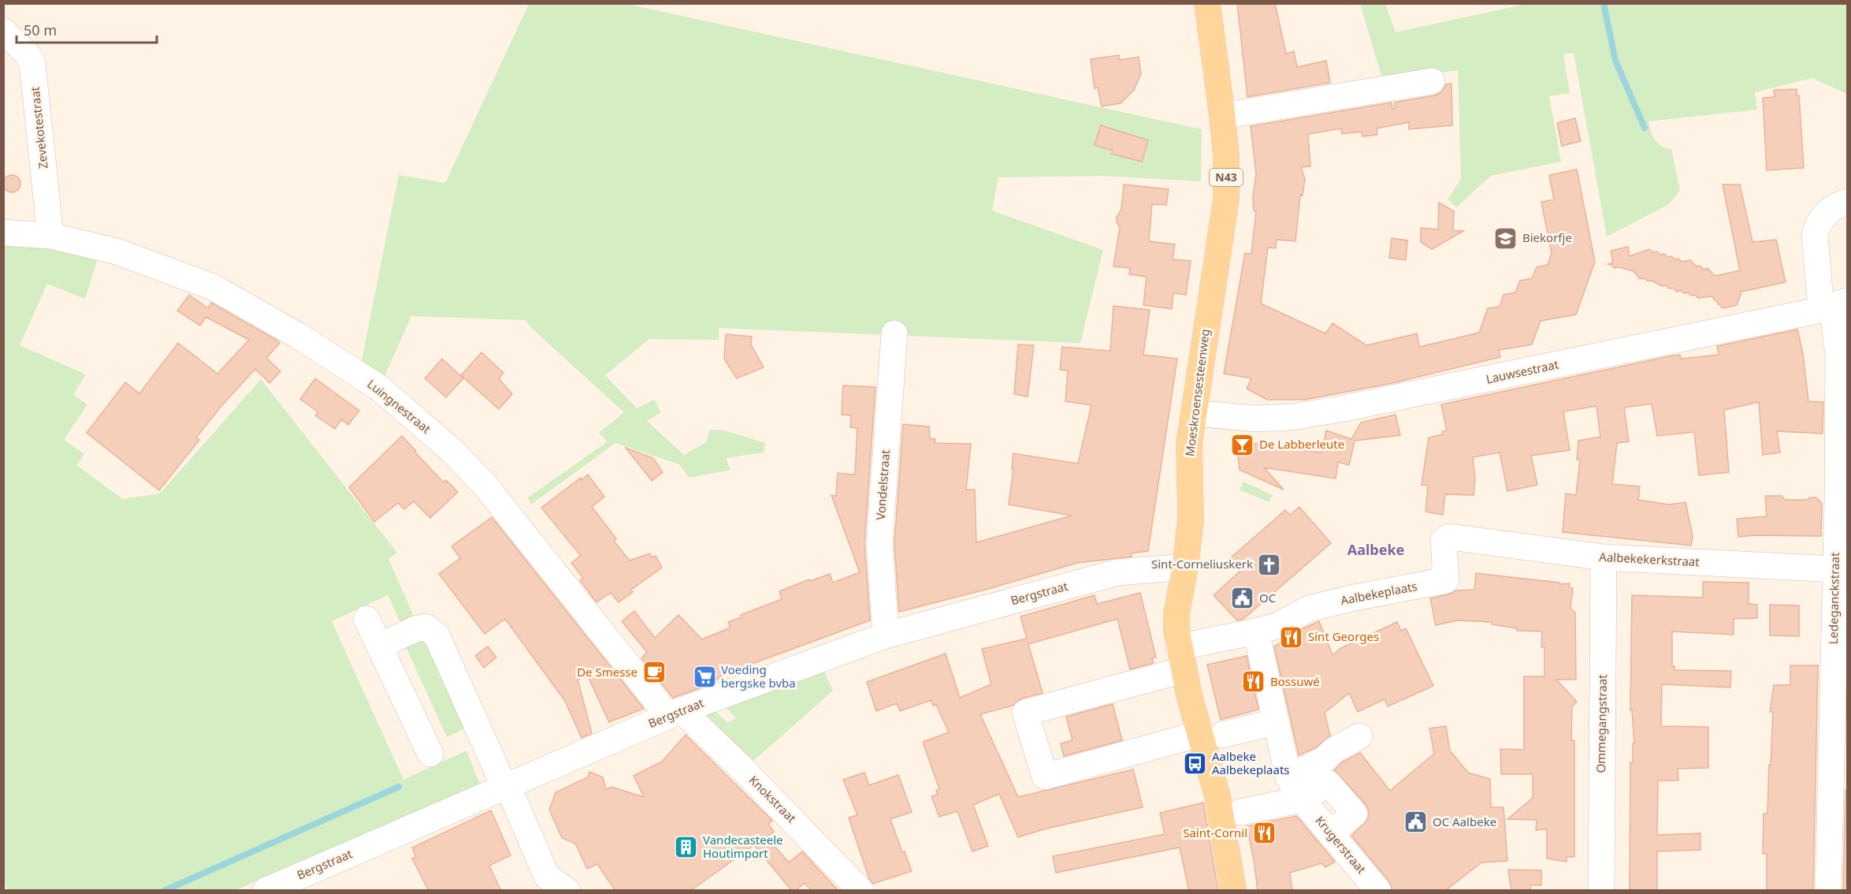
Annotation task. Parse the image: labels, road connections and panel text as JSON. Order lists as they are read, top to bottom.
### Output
{
  "streets": {
    "main road": ["N43", "Moeskroensesteenweg"],
    "street": [
      "Zevekotestraat",
      "Lauwsestraat",
      "Luingnestraat",
      "Vondelstraat",
      "Aalbekekerkstraat",
      "Bergstraat",
      "Aalbekeplaats",
      "Ledeganckstraat",
      "Ommegangstraat",
      "Knokstraat",
      "Krugerstraat"
    ]
  },
  "crossings": [
    ["Zevekotestraat", "Luingnestraat"],
    ["Lauwsestraat", "Moeskroensesteenweg"],
    ["Lauwsestraat", "Ledeganckstraat"],
    ["Moeskroensesteenweg", "Bergstraat"],
    ["Moeskroensesteenweg", "Aalbekeplaats"],
    ["Luingnestraat", "Bergstraat"],
    ["Luingnestraat", "Knokstraat"],
    ["Vondelstraat", "Bergstraat"],
    ["Aalbekekerkstraat", "Aalbekeplaats"],
    ["Aalbekekerkstraat", "Ledeganckstraat"],
    ["Aalbekekerkstraat", "Ommegangstraat"],
    ["Bergstraat", "Knokstraat"]
  ],
  "districts": ["Aalbeke"],
  "places": {
    "school or university": ["Biekorfje"],
    "bar": ["De Labberleute"],
    "church": ["Sint-Corneliuskerk"],
    "public building": ["OC", "OC Aalbeke"],
    "restaurant": ["Sint Georges", "Bossuwé", "Saint-Cornil"],
    "cafe": ["De Smesse"],
    "supermarket": ["Voeding bergske bvba"],
    "bus stop": ["Aalbeke Aalbekeplaats"],
    "building": ["Vandecasteele Houtimport"]
  },
  "scale_bar": "50 m"
}
